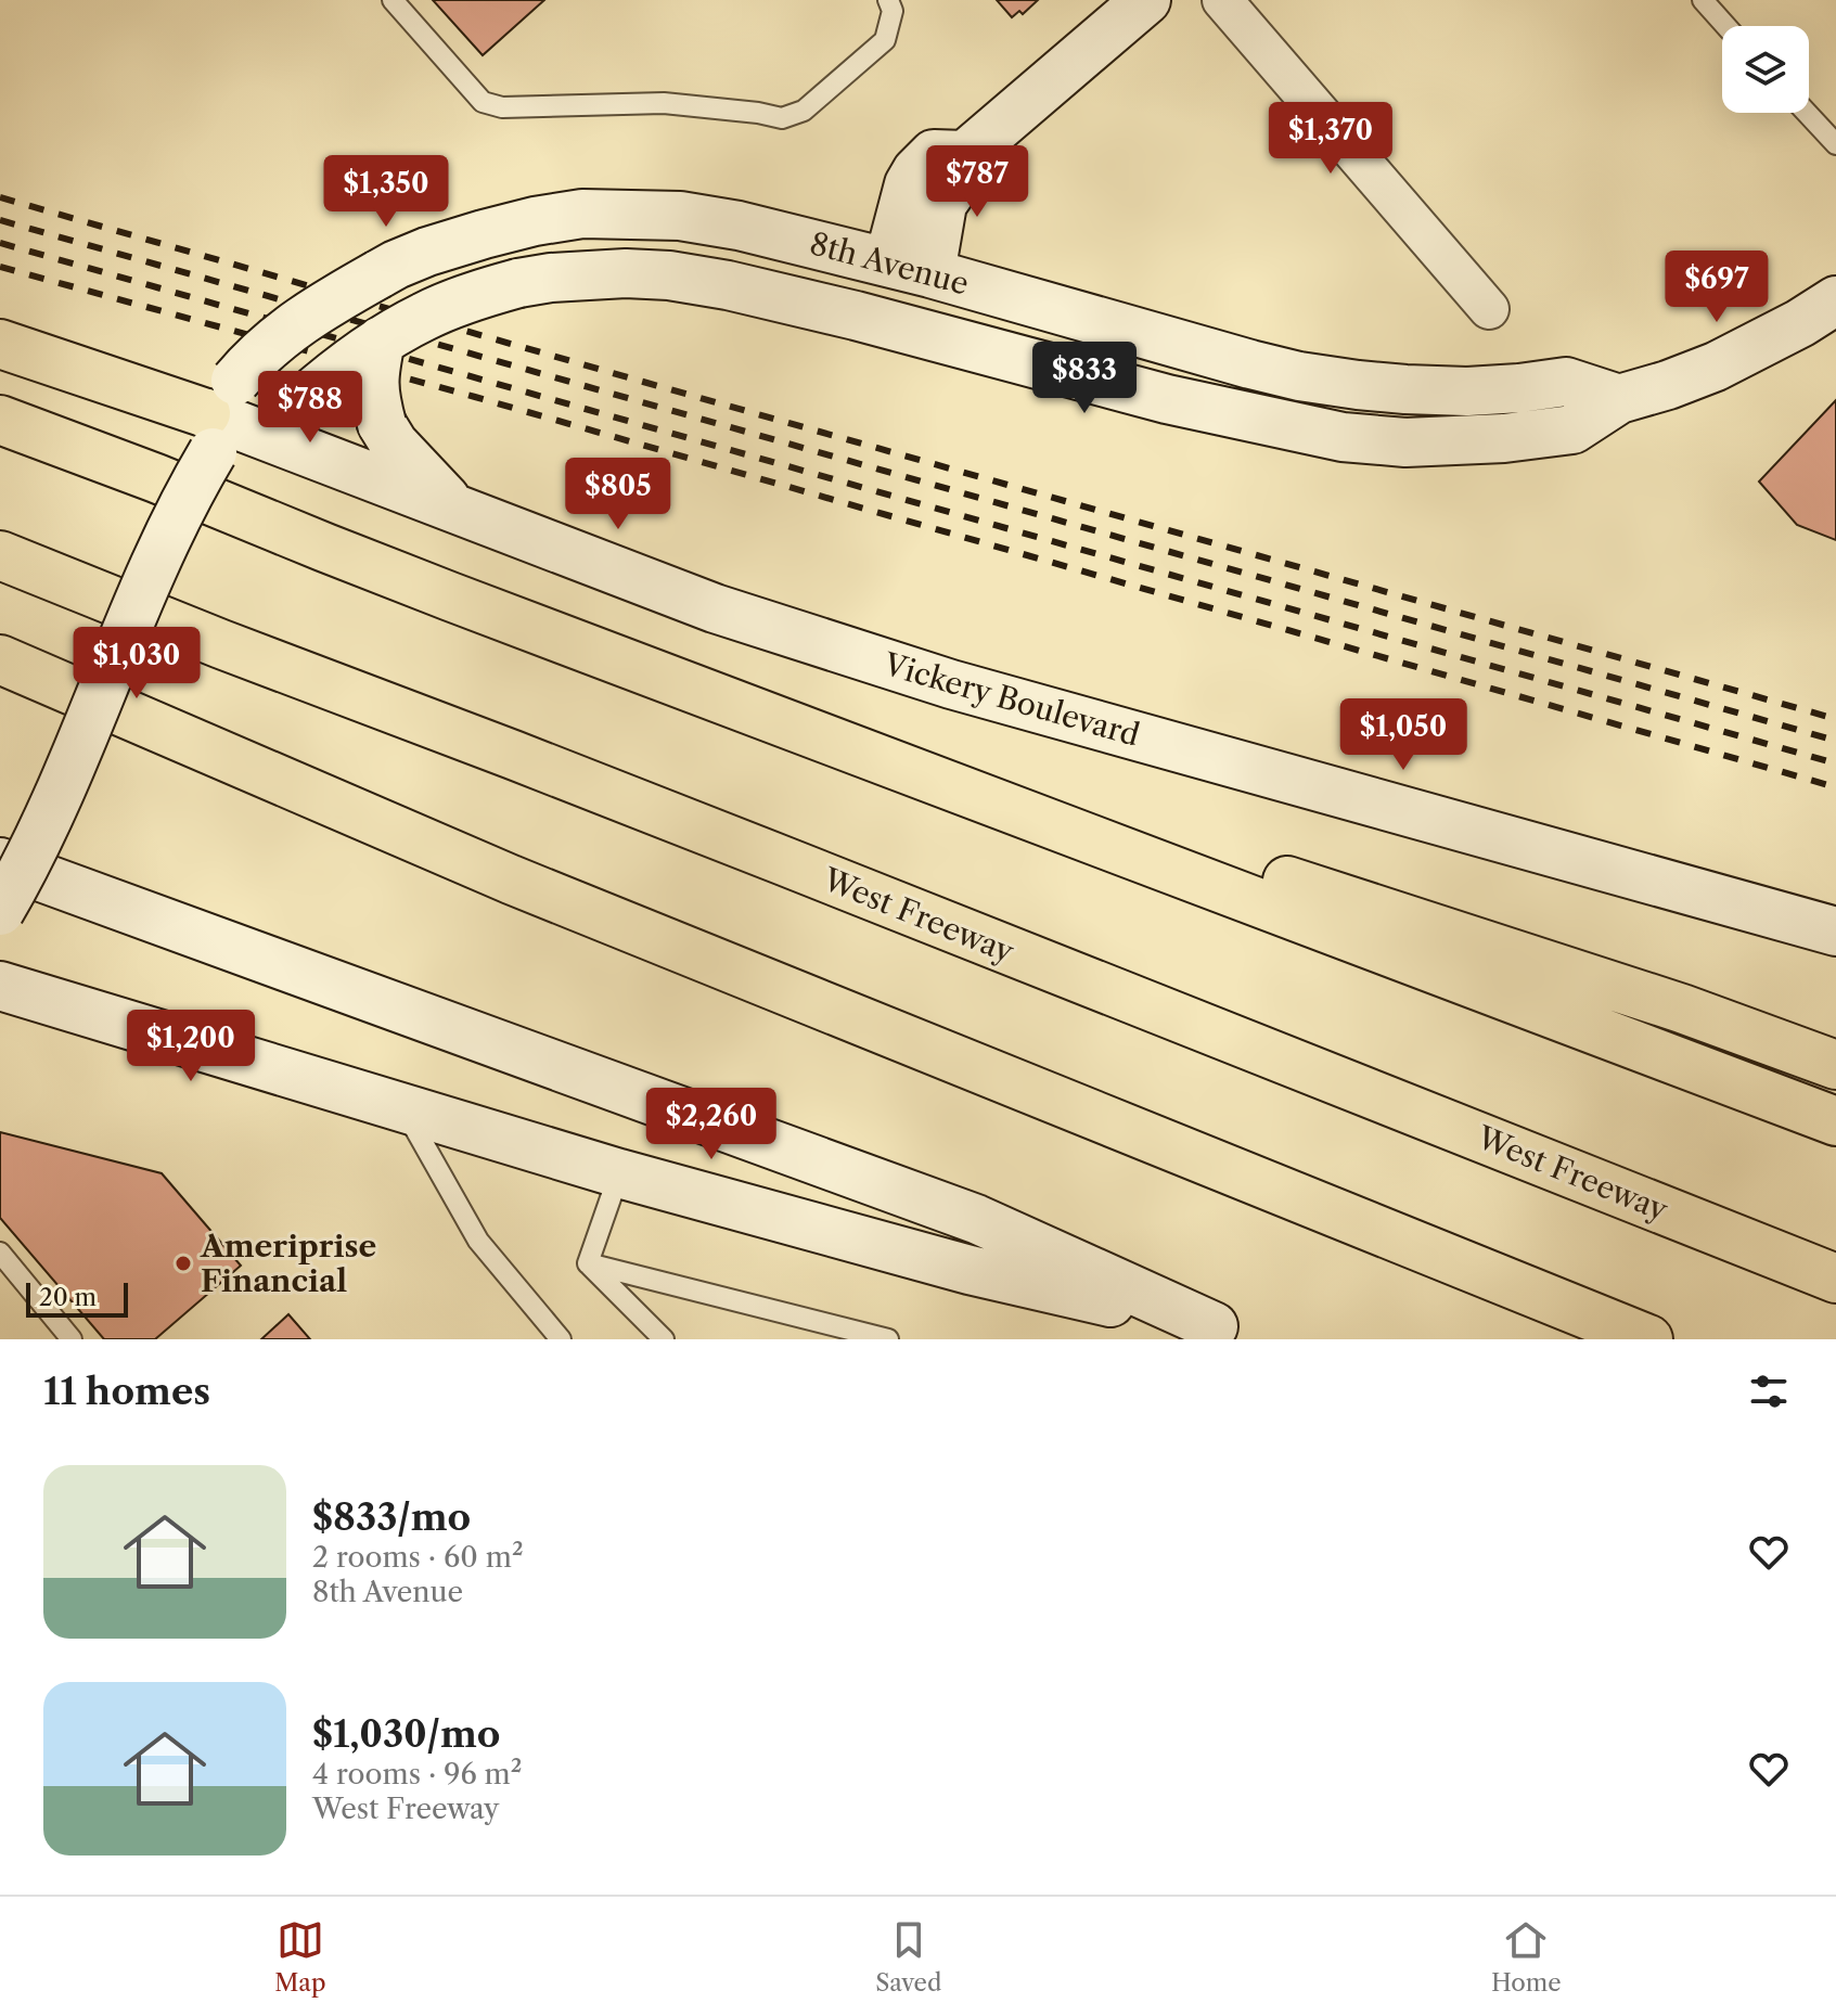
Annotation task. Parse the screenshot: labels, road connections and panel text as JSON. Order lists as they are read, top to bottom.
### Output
{
  "streets": {
    "highway": ["West Freeway"],
    "main road": ["8th Avenue", "Vickery Boulevard"]
  },
  "crossings": [
    ["8th Avenue", "Vickery Boulevard"]
  ],
  "places": ["Ameriprise Financial"],
  "scale_bar": "20 m",
  "page": {
    "price": [
      "$1,370",
      "$787",
      "$1,350",
      "$697",
      "$833",
      "$788",
      "$805",
      "$1,030",
      "$1,050",
      "$1,200",
      "$2,260"
    ],
    "scale": "20 m",
    "heading": "11 homes",
    "list": [
      {
        "name": "$833/mo",
        "note": "2 rooms · 60 m² · 8th Avenue"
      },
      {
        "name": "$1,030/mo",
        "note": "4 rooms · 96 m² · West Freeway"
      }
    ],
    "tabs": ["Map", "Saved", "Home"]
  }
}
